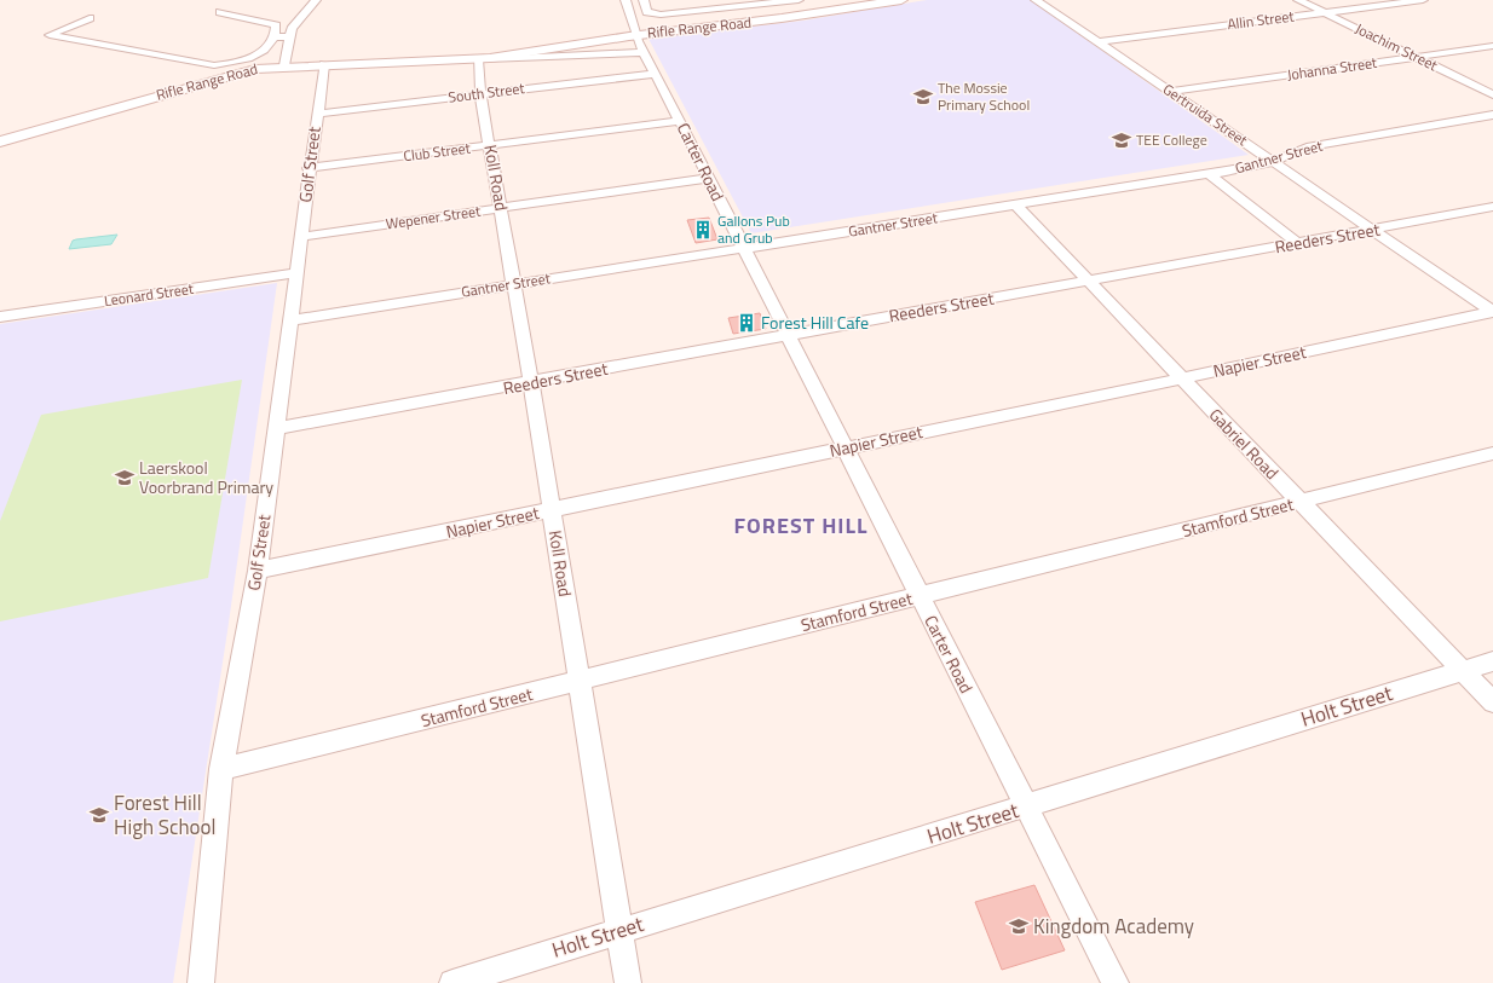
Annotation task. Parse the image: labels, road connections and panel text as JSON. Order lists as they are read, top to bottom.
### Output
{
  "streets": {
    "main road": ["Rifle Range Road"],
    "street": [
      "Allin Street",
      "Joachim Street",
      "Johanna Street",
      "South Street",
      "Gertruida Street",
      "Club Street",
      "Gantner Street",
      "Carter Road",
      "Golf Street",
      "Koll Road",
      "Wepener Street",
      "Reeders Street",
      "Leonard Street",
      "Napier Street",
      "Gabriel Road",
      "Stamford Street",
      "Holt Street"
    ]
  },
  "crossings": [
    ["Allin Street", "Joachim Street"],
    ["Allin Street", "Gertruida Street"],
    ["Rifle Range Road", "Carter Road"],
    ["Rifle Range Road", "Golf Street"],
    ["Rifle Range Road", "Koll Road"],
    ["Joachim Street", "Johanna Street"],
    ["Johanna Street", "Gertruida Street"],
    ["South Street", "Carter Road"],
    ["South Street", "Golf Street"],
    ["South Street", "Koll Road"],
    ["Gertruida Street", "Gantner Street"],
    ["Gertruida Street", "Reeders Street"],
    ["Gertruida Street", "Napier Street"],
    ["Club Street", "Carter Road"],
    ["Club Street", "Golf Street"],
    ["Club Street", "Koll Road"],
    ["Gantner Street", "Carter Road"],
    ["Gantner Street", "Golf Street"],
    ["Gantner Street", "Koll Road"],
    ["Gantner Street", "Gabriel Road"],
    ["Carter Road", "Wepener Street"],
    ["Carter Road", "Reeders Street"],
    ["Carter Road", "Napier Street"],
    ["Carter Road", "Stamford Street"],
    ["Carter Road", "Holt Street"],
    ["Golf Street", "Wepener Street"],
    ["Golf Street", "Reeders Street"],
    ["Golf Street", "Leonard Street"],
    ["Golf Street", "Napier Street"],
    ["Golf Street", "Stamford Street"],
    ["Koll Road", "Wepener Street"],
    ["Koll Road", "Reeders Street"],
    ["Koll Road", "Napier Street"],
    ["Koll Road", "Stamford Street"],
    ["Koll Road", "Holt Street"],
    ["Reeders Street", "Gabriel Road"],
    ["Napier Street", "Gabriel Road"],
    ["Gabriel Road", "Stamford Street"],
    ["Gabriel Road", "Holt Street"]
  ],
  "districts": ["FOREST HILL"],
  "places": {
    "school or university": [
      "The Mossie Primary School",
      "TEE College",
      "Laerskool Voorbrand Primary",
      "Forest Hill High School",
      "Kingdom Academy"
    ],
    "building": ["Gallons Pub and Grub", "Forest Hill Cafe"]
  }
}
